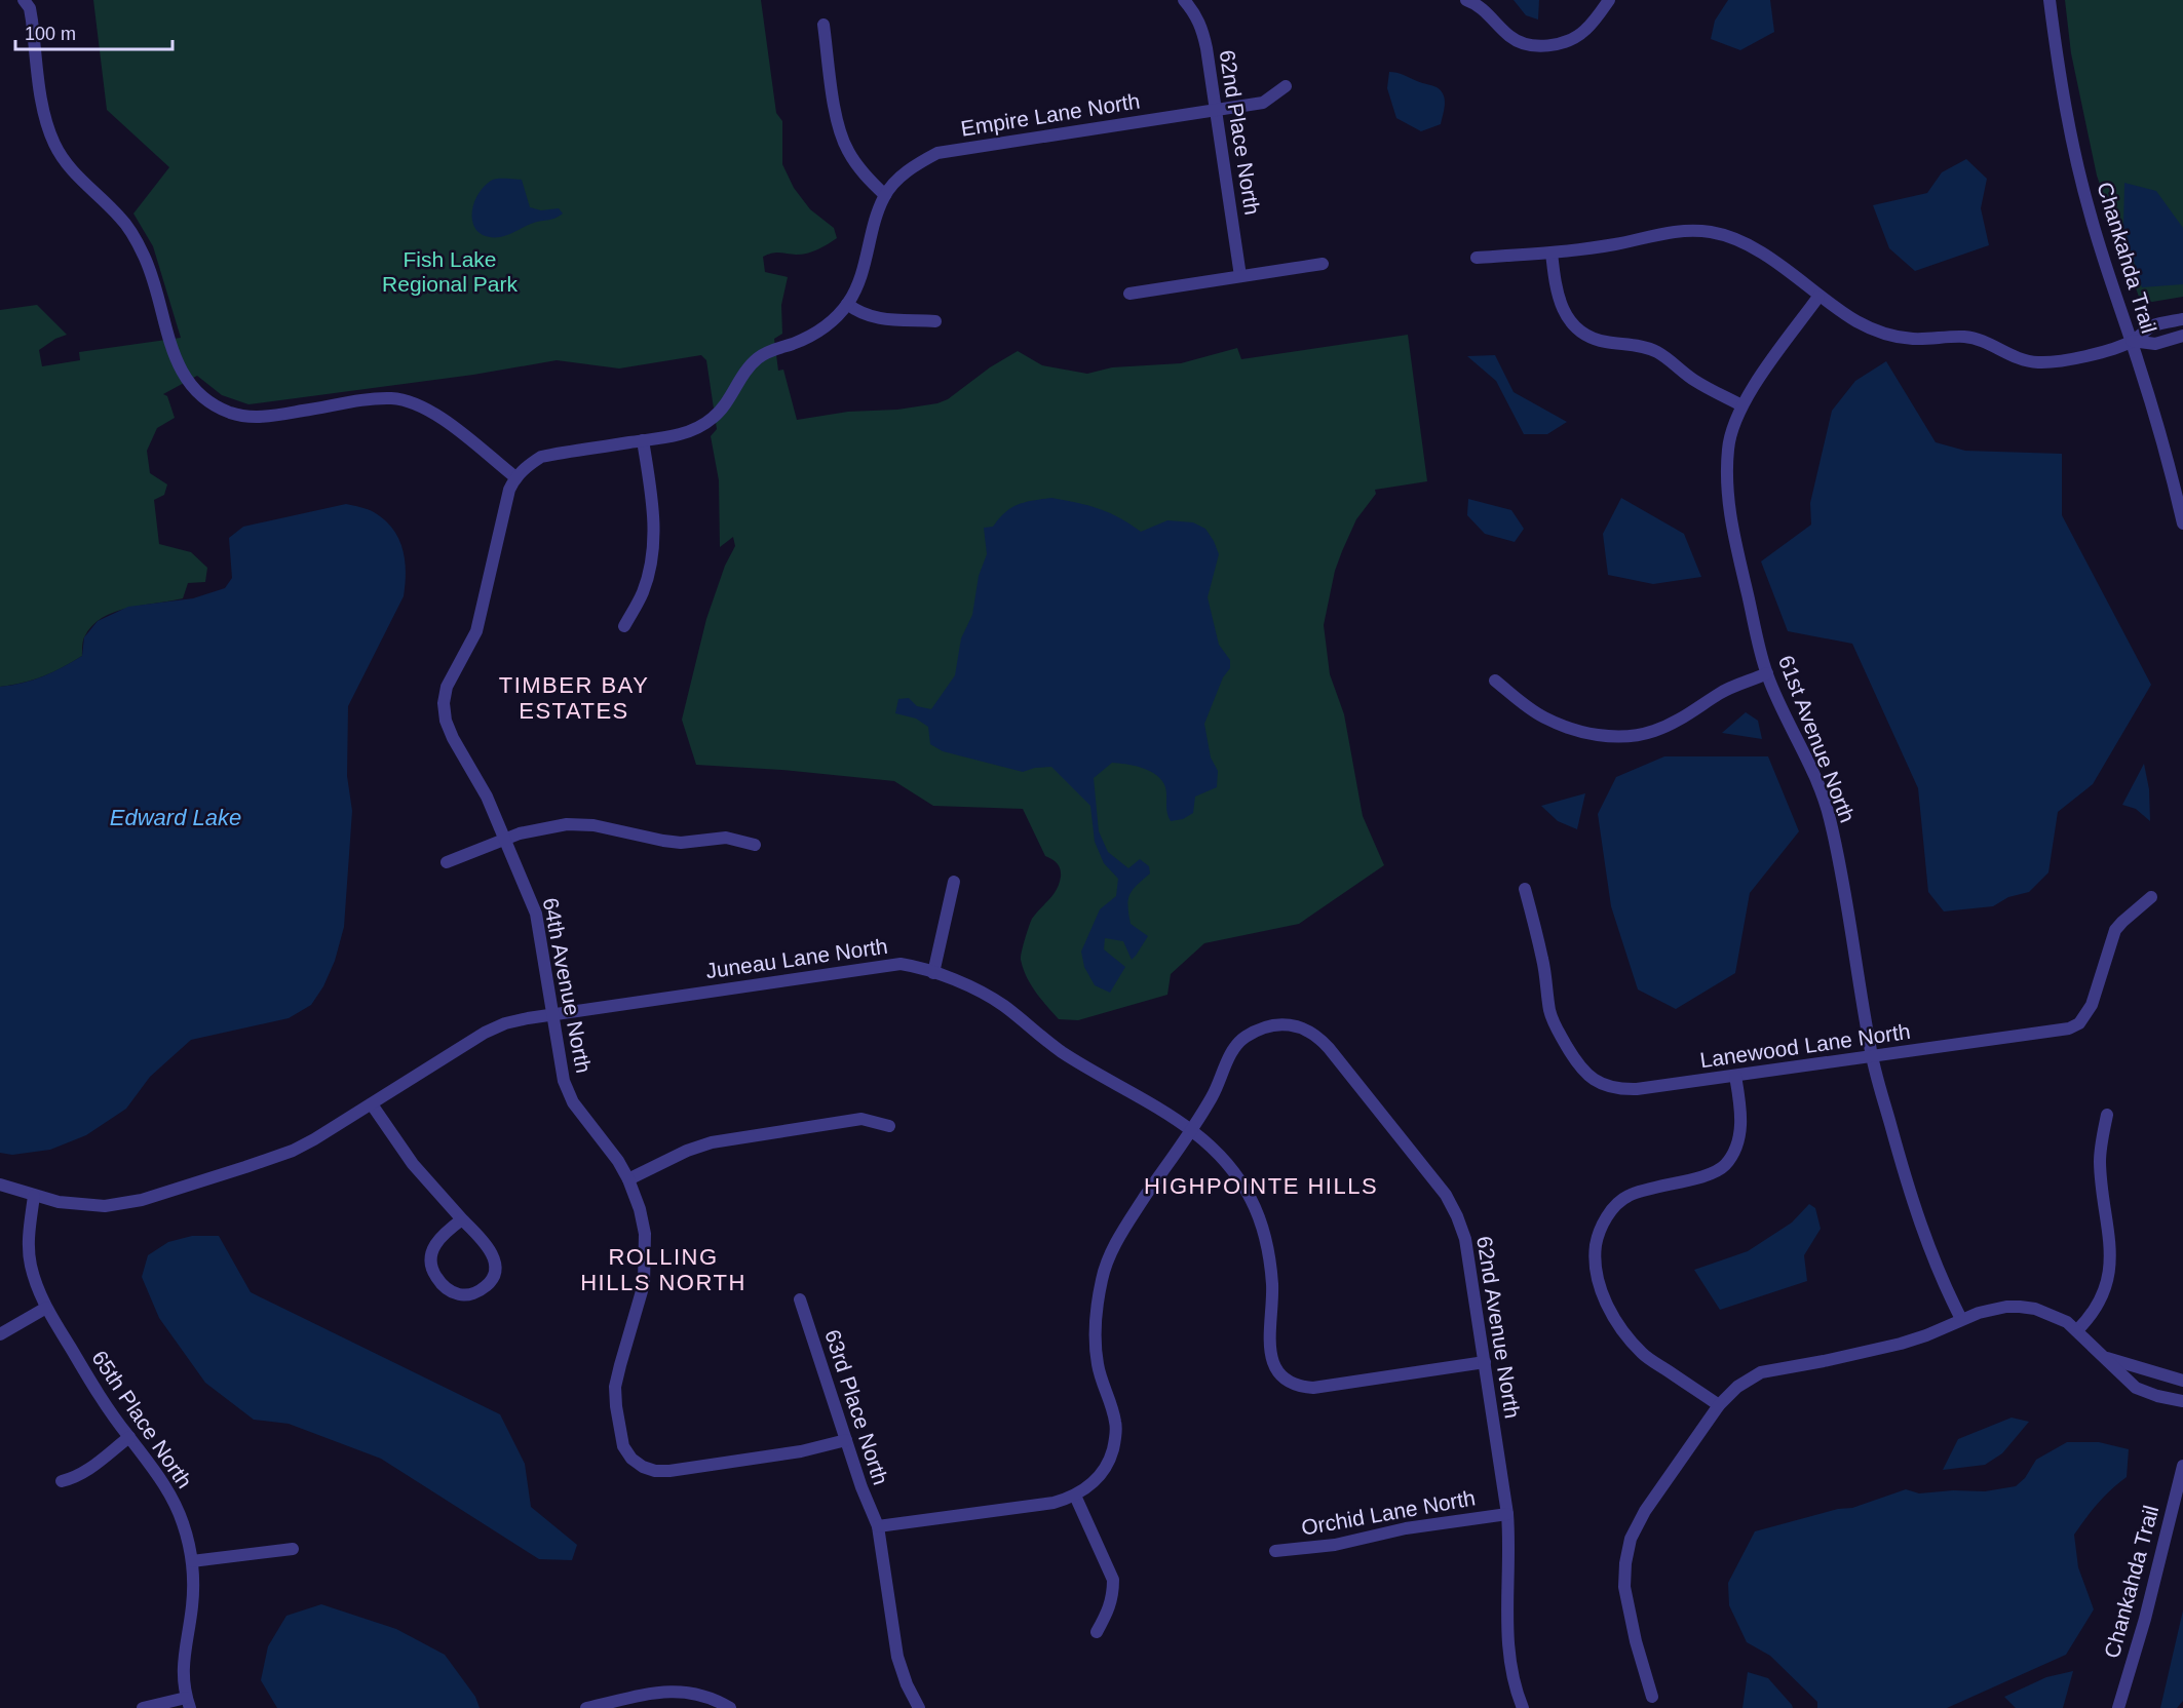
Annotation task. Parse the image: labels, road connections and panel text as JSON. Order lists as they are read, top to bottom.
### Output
{
  "streets": {
    "street": [
      "Empire Lane North",
      "62nd Place North",
      "Chankahda Trail",
      "61st Avenue North",
      "Juneau Lane North",
      "64th Avenue North",
      "Lanewood Lane North",
      "62nd Avenue North",
      "63rd Place North",
      "65th Place North",
      "Orchid Lane North"
    ]
  },
  "crossings": [
    ["Empire Lane North", "62nd Place North"],
    ["Empire Lane North", "64th Avenue North"],
    ["61st Avenue North", "Lanewood Lane North"],
    ["Juneau Lane North", "64th Avenue North"],
    ["Juneau Lane North", "62nd Avenue North"],
    ["Juneau Lane North", "65th Place North"],
    ["64th Avenue North", "63rd Place North"],
    ["62nd Avenue North", "63rd Place North"],
    ["62nd Avenue North", "Orchid Lane North"]
  ],
  "districts": ["TIMBER BAY ESTATES", "HIGHPOINTE HILLS", "ROLLING HILLS NORTH"],
  "water": ["Edward Lake"],
  "parks": ["Fish Lake Regional Park"],
  "scale_bar": "100 m"
}
